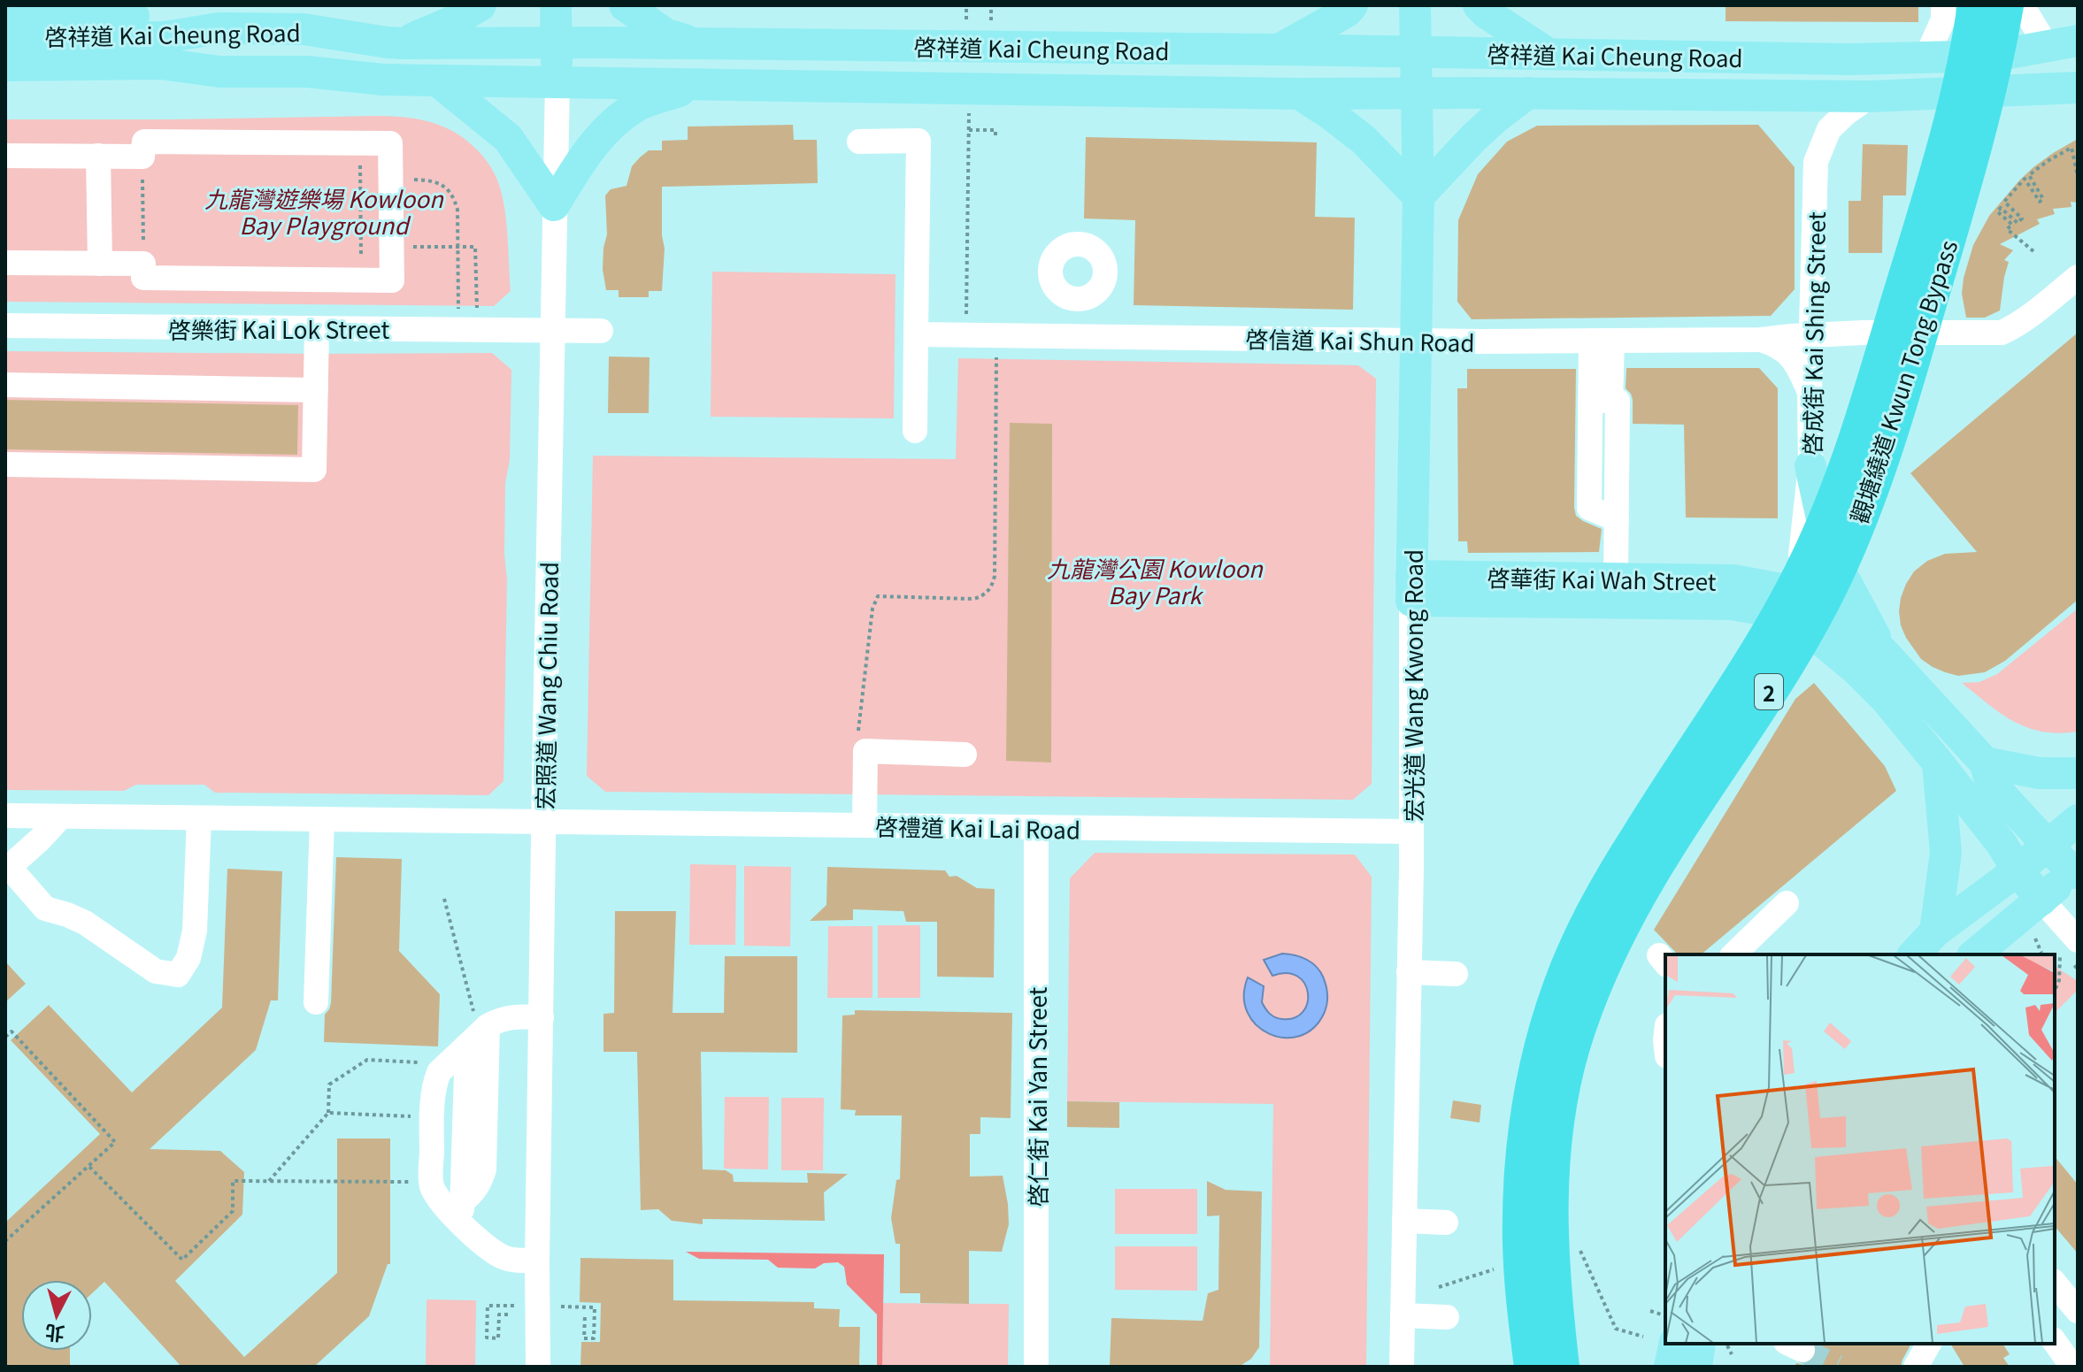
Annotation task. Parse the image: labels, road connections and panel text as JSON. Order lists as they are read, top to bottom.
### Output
{
  "streets": {
    "highway": ["觀塘繞道 Kwun Tong Bypass", "2"],
    "main road": [
      "啓祥道 Kai Cheung Road",
      "啓華街 Kai Wah Street",
      "宏照道 Wang Chiu Road",
      "宏光道 Wang Kwong Road"
    ],
    "street": [
      "啓樂街 Kai Lok Street",
      "啓成街 Kai Shing Street",
      "啓信道 Kai Shun Road",
      "啓禮道 Kai Lai Road",
      "啓仁街 Kai Yan Street"
    ]
  },
  "crossings": [
    ["啓祥道 Kai Cheung Road", "啓成街 Kai Shing Street"],
    ["啓祥道 Kai Cheung Road", "宏照道 Wang Chiu Road"],
    ["啓祥道 Kai Cheung Road", "宏光道 Wang Kwong Road"],
    ["啓樂街 Kai Lok Street", "宏照道 Wang Chiu Road"],
    ["啓成街 Kai Shing Street", "啓信道 Kai Shun Road"],
    ["啓成街 Kai Shing Street", "啓華街 Kai Wah Street"],
    ["啓信道 Kai Shun Road", "宏光道 Wang Kwong Road"],
    ["啓華街 Kai Wah Street", "宏光道 Wang Kwong Road"],
    ["宏照道 Wang Chiu Road", "啓禮道 Kai Lai Road"],
    ["宏光道 Wang Kwong Road", "啓禮道 Kai Lai Road"],
    ["啓禮道 Kai Lai Road", "啓仁街 Kai Yan Street"]
  ],
  "parks": ["九龍灣遊樂場 Kowloon Bay Playground", "九龍灣公園 Kowloon Bay Park"],
  "north": "bottom"
}
